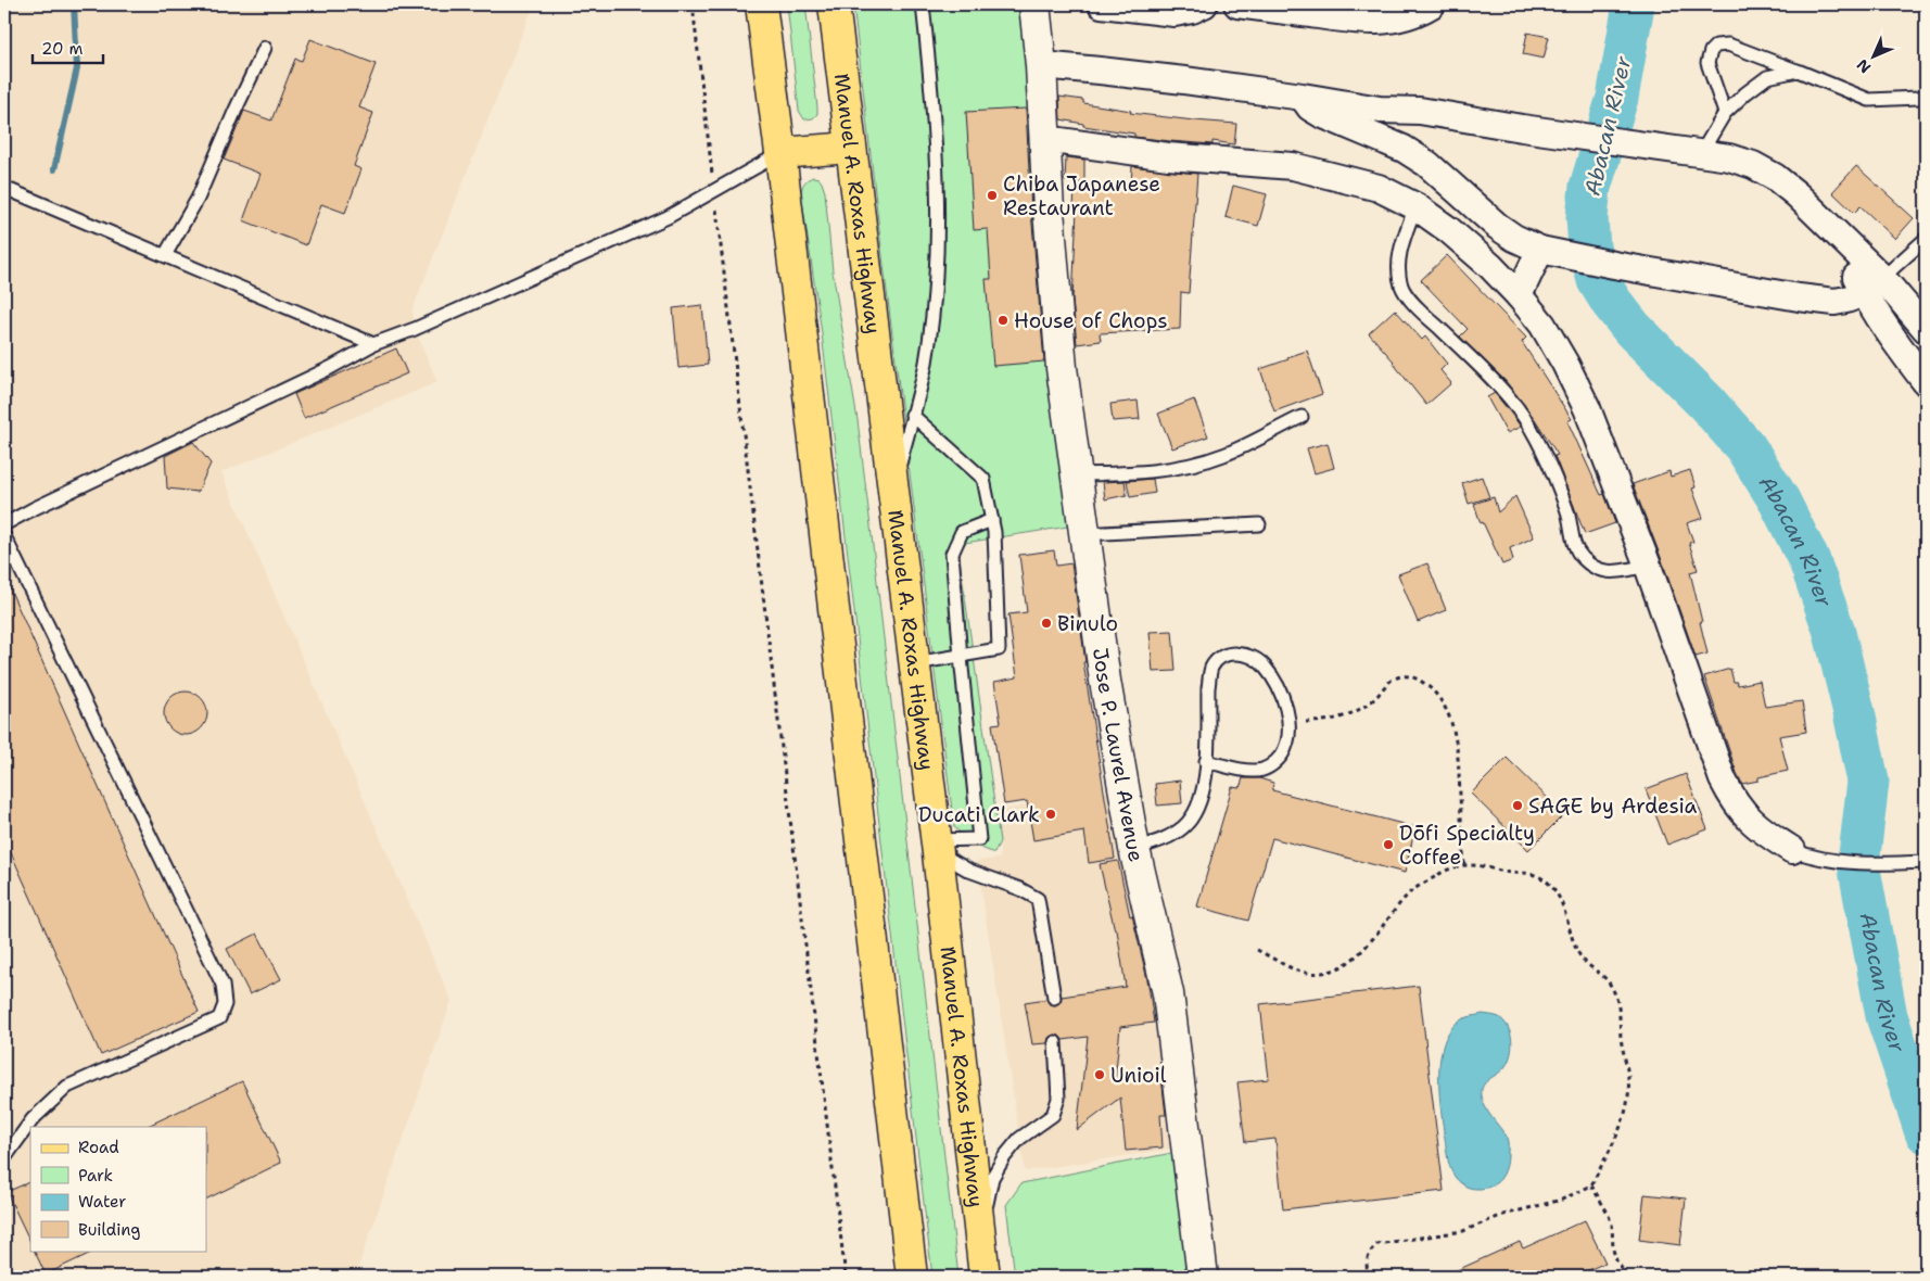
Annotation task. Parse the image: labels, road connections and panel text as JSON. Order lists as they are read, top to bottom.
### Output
{
  "streets": {
    "main road": ["Manuel A. Roxas Highway"],
    "street": ["Jose P. Laurel Avenue"]
  },
  "water": ["Abacan River"],
  "places": [
    "Chiba Japanese Restaurant",
    "House of Chops",
    "Binulo",
    "SAGE by Ardesia",
    "Ducati Clark",
    "Dōfi Specialty Coffee",
    "Unioil"
  ],
  "legend": [
    "Road",
    "Park",
    "Water",
    "Building"
  ],
  "scale_bar": "20 m",
  "north": "bottom left"
}
